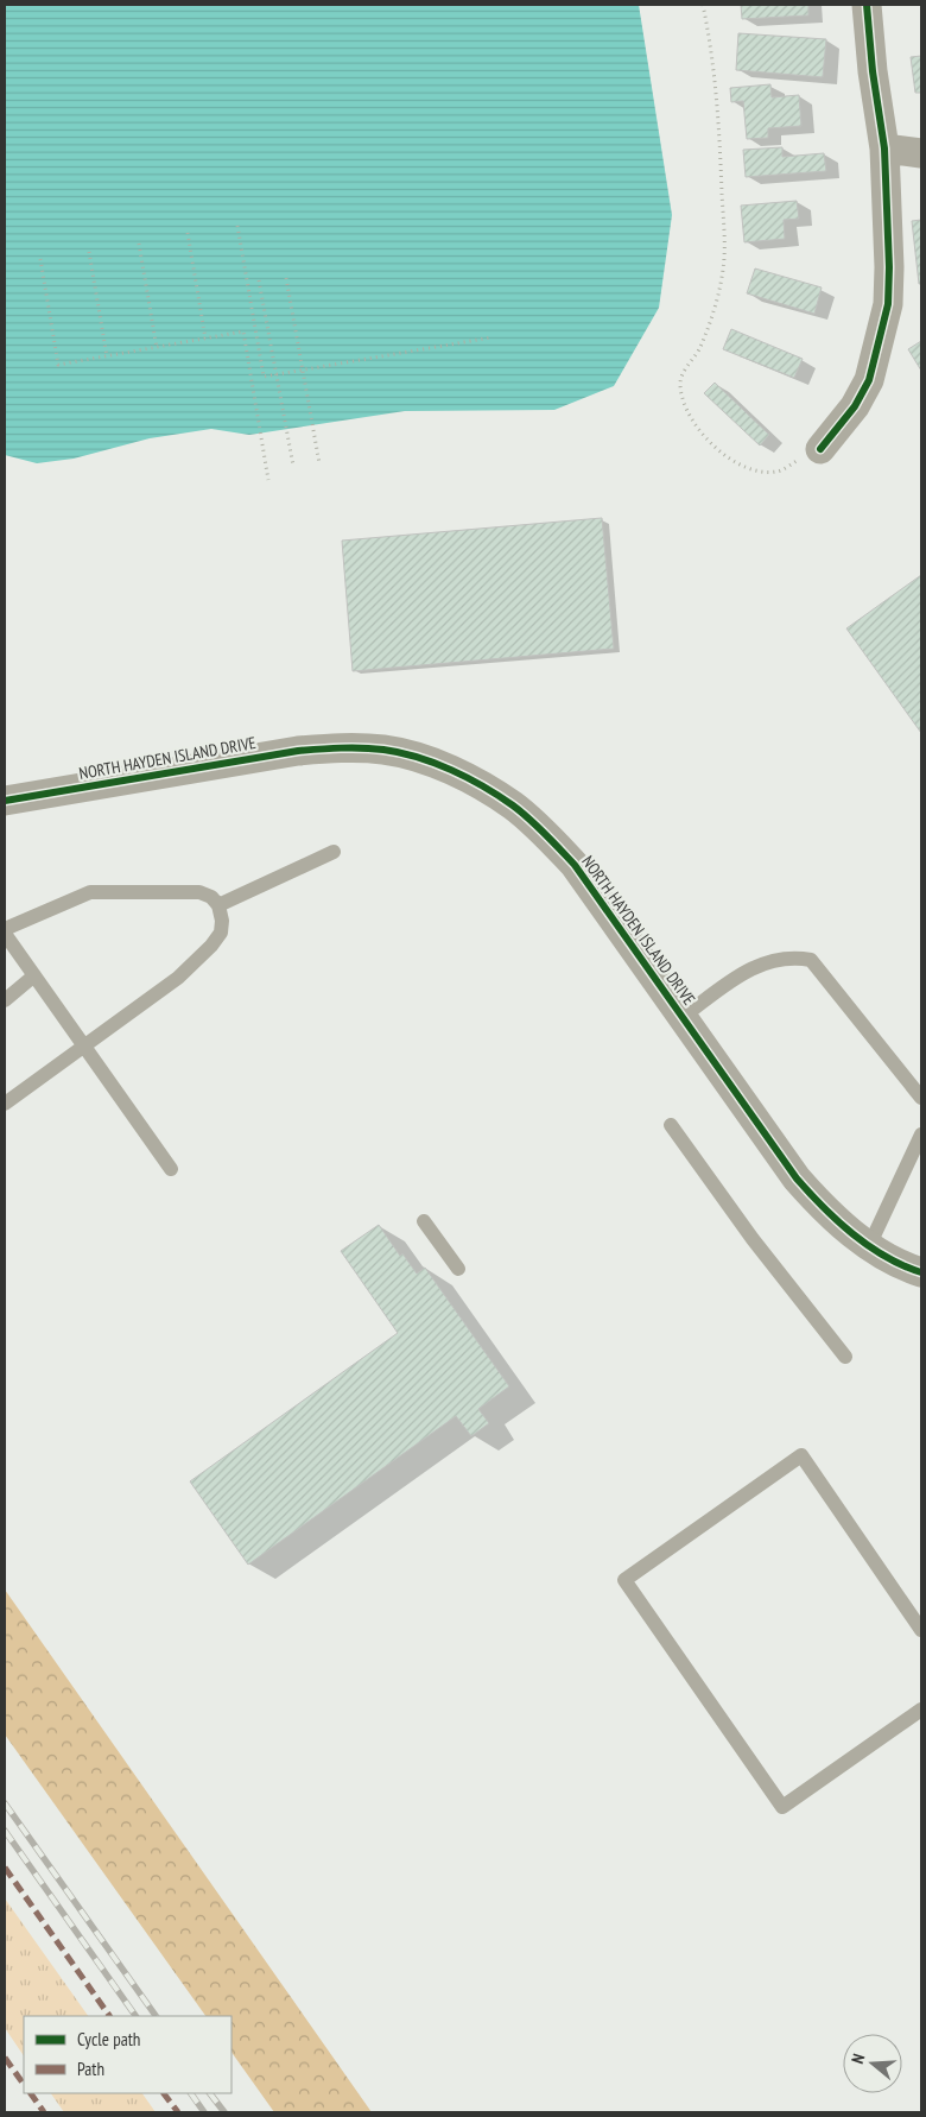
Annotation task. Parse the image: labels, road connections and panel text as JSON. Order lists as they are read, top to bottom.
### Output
{
  "streets": {
    "street": ["NORTH HAYDEN ISLAND DRIVE"]
  },
  "legend": ["Cycle path", "Path"],
  "north": "left"
}
